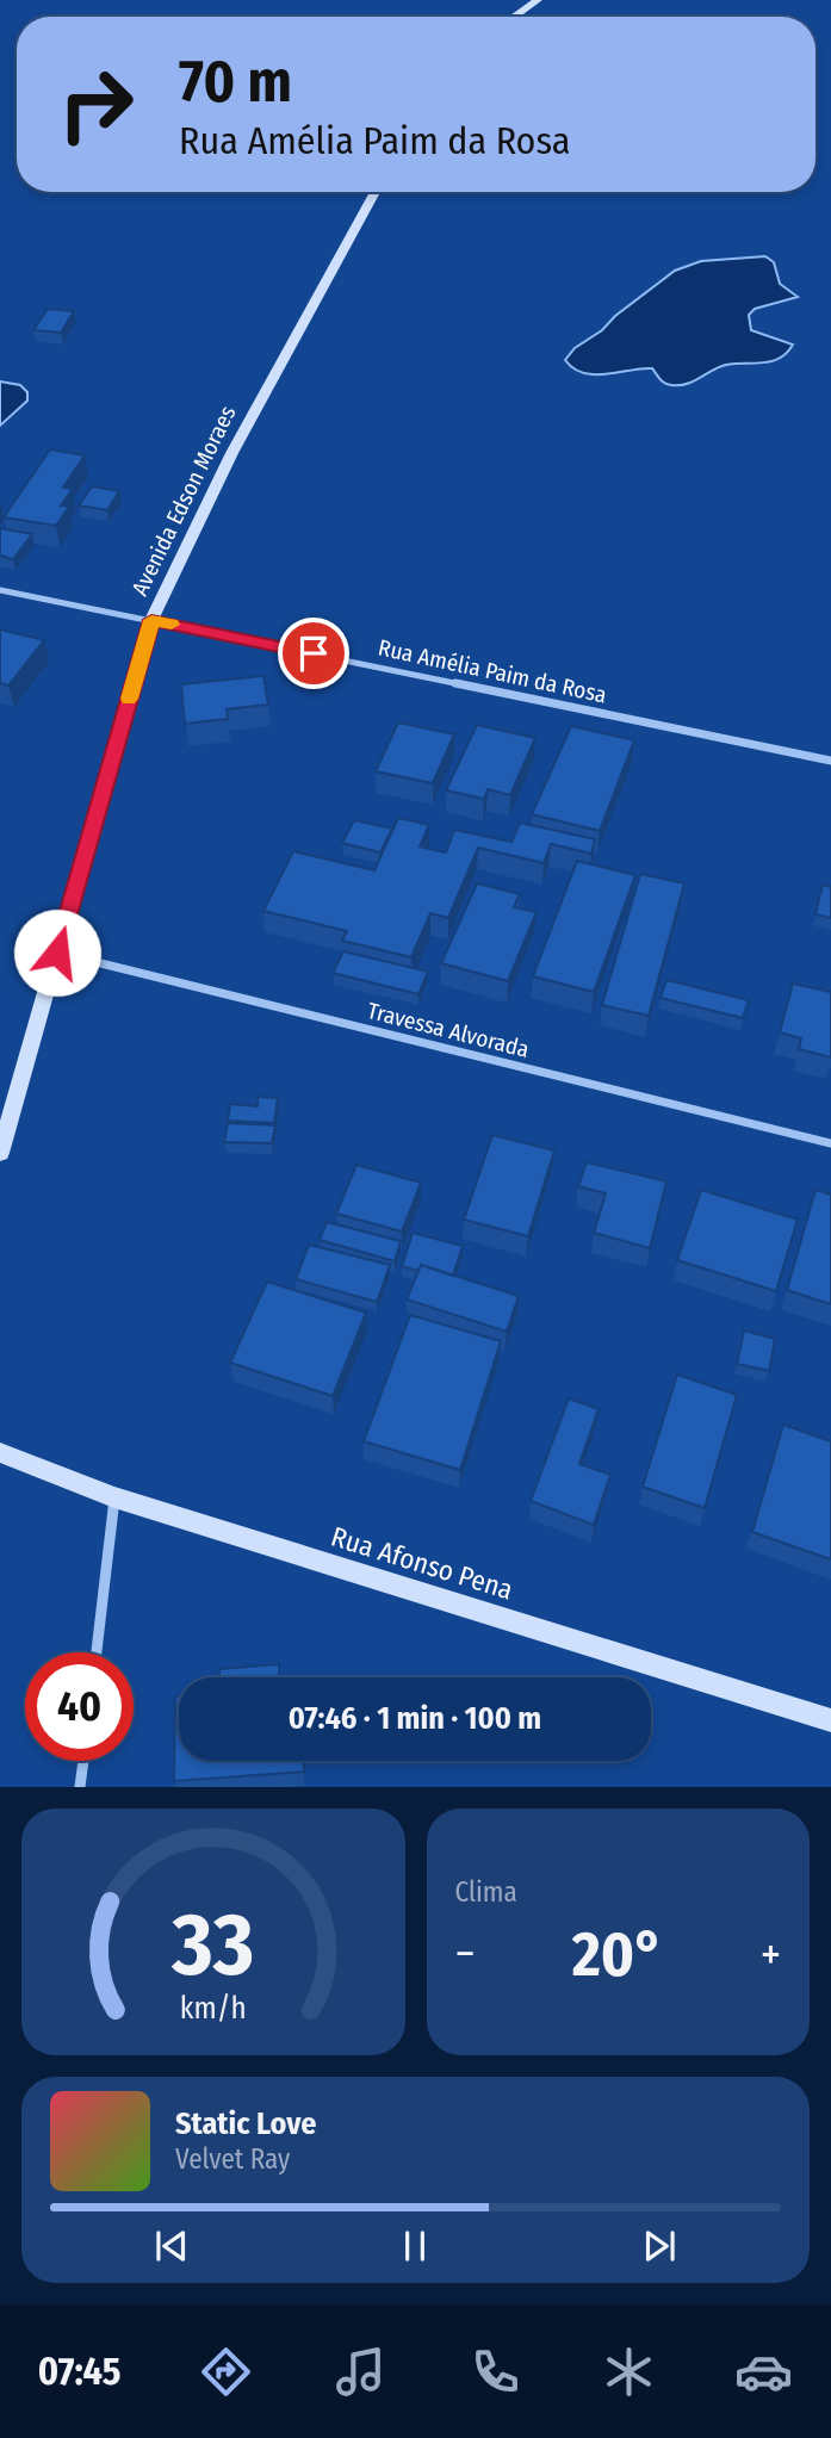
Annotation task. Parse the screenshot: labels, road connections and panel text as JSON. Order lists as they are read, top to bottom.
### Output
{
  "streets": {
    "street": [
      "Avenida Edson Moraes",
      "Rua Amélia Paim da Rosa",
      "Travessa Alvorada",
      "Rua Afonso Pena"
    ]
  },
  "crossings": [
    ["Avenida Edson Moraes", "Rua Amélia Paim da Rosa"],
    ["Avenida Edson Moraes", "Travessa Alvorada"]
  ],
  "page": {
    "turn": ["70 m", "Rua Amélia Paim da Rosa"],
    "limit": "40",
    "trip": "07:46 · 1 min · 100 m",
    "tile": "Clima",
    "heat": ["−", "20°", "+"],
    "song": ["Static Love", "Velvet Ray"],
    "tabs": "07:45",
    "gauge": ["33", "km/h"]
  }
}
